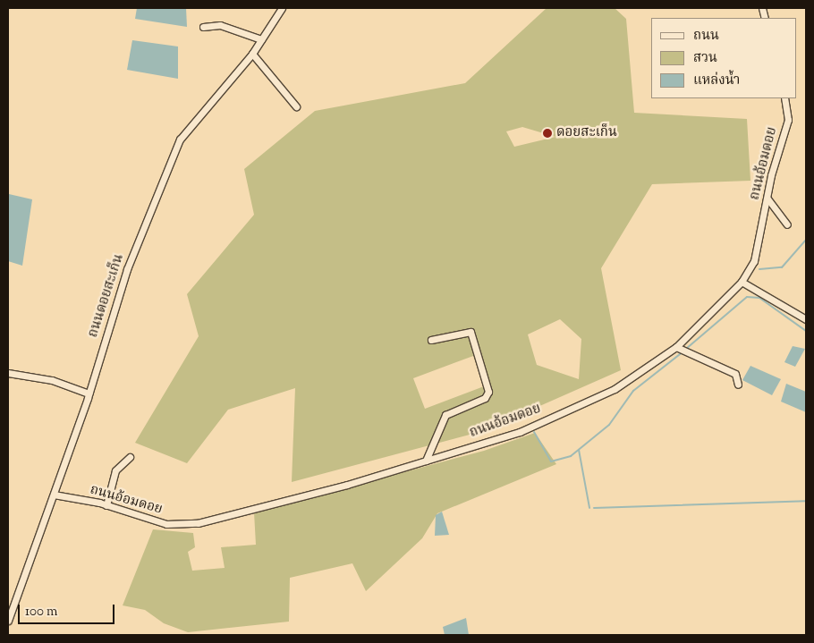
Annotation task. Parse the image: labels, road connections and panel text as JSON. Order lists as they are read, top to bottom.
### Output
{
  "streets": {
    "street": ["ถนนอ้อมดอย", "ถนนดอยสะเก็น"]
  },
  "crossings": [
    ["ถนนอ้อมดอย", "ถนนดอยสะเก็น"]
  ],
  "places": ["ดอยสะเก็น"],
  "legend": ["ถนน", "สวน", "แหล่งน้ำ"],
  "scale_bar": "100 m"
}
